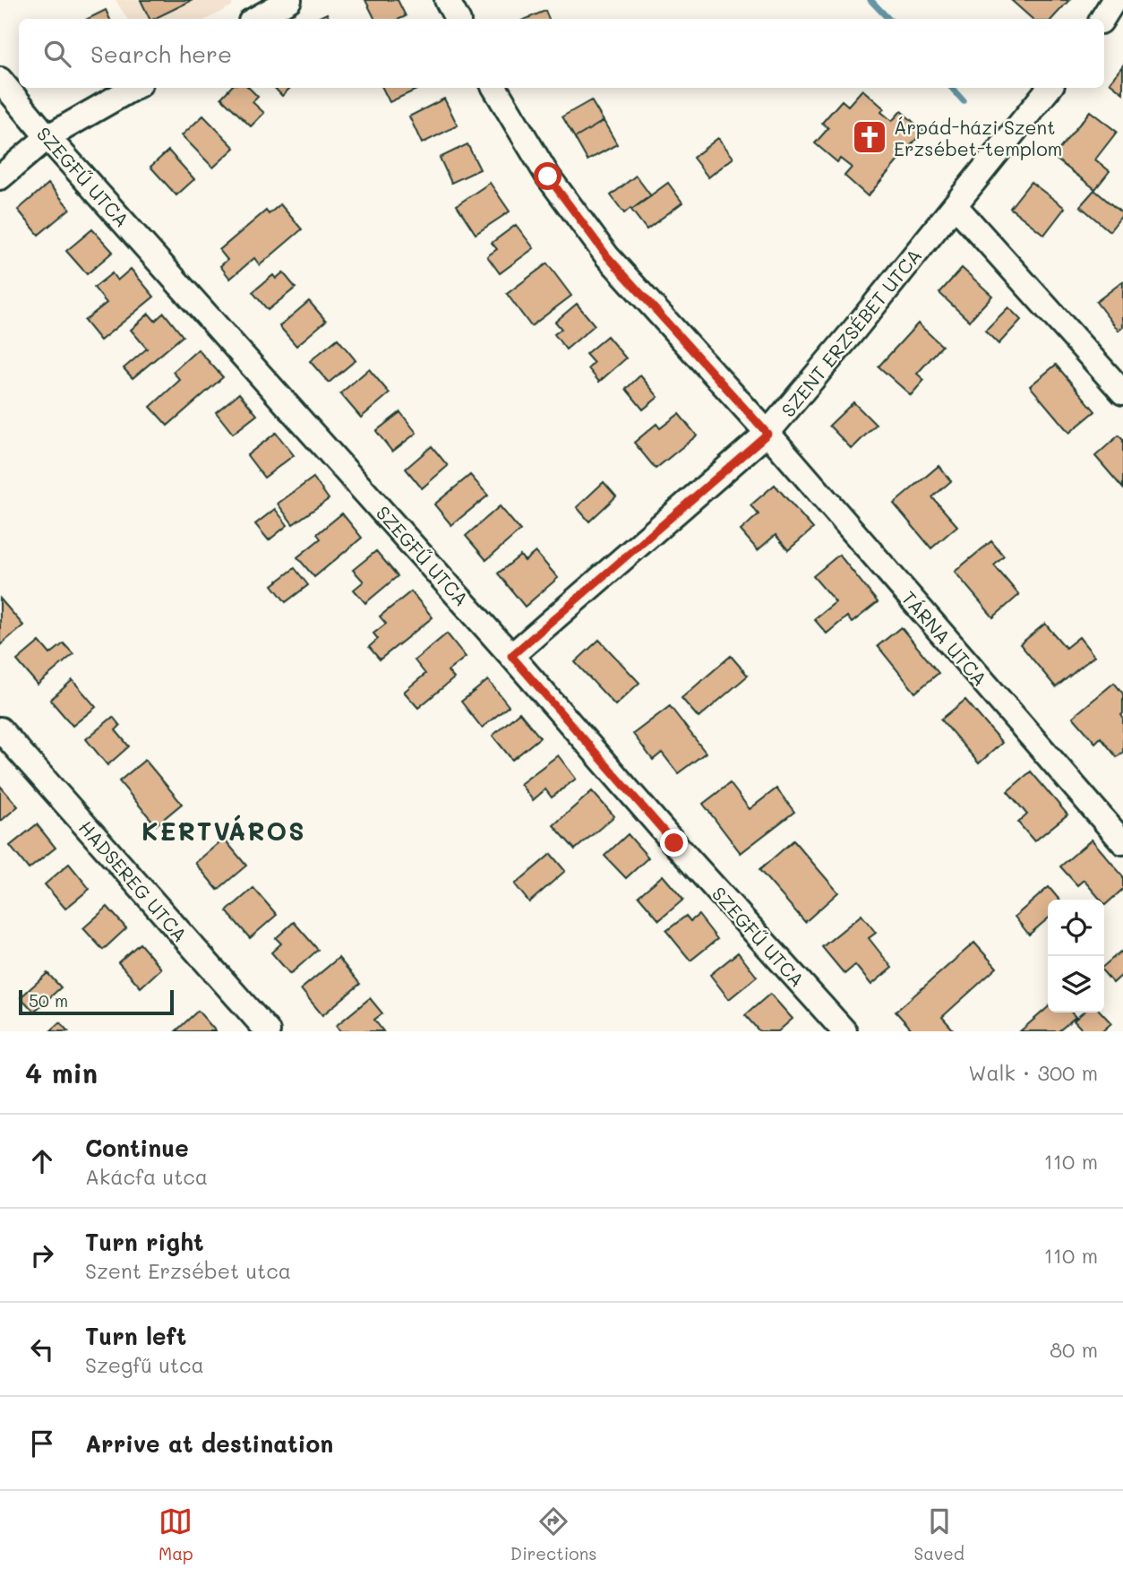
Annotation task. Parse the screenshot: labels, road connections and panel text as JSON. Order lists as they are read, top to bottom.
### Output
{
  "streets": {
    "street": [
      "SZEGFŰ UTCA",
      "SZENT ERZSÉBET UTCA",
      "TÁRNA UTCA",
      "HADSEREG UTCA"
    ]
  },
  "crossings": [
    ["SZEGFŰ UTCA", "SZENT ERZSÉBET UTCA"],
    ["SZENT ERZSÉBET UTCA", "TÁRNA UTCA"]
  ],
  "districts": ["KERTVÁROS"],
  "places": {
    "church": ["Árpád-házi Szent Erzsébet-templom"]
  },
  "scale_bar": "50 m",
  "page": {
    "search": "Search here",
    "scale": "50 m",
    "heading": ["4 min", "Walk · 300 m"],
    "list": [
      ["Continue", "Akácfa utca", "110 m"],
      ["Turn right", "Szent Erzsébet utca", "110 m"],
      ["Turn left", "Szegfű utca", "80 m"],
      "Arrive at destination"
    ],
    "nav": ["Map", "Directions", "Saved"]
  }
}
